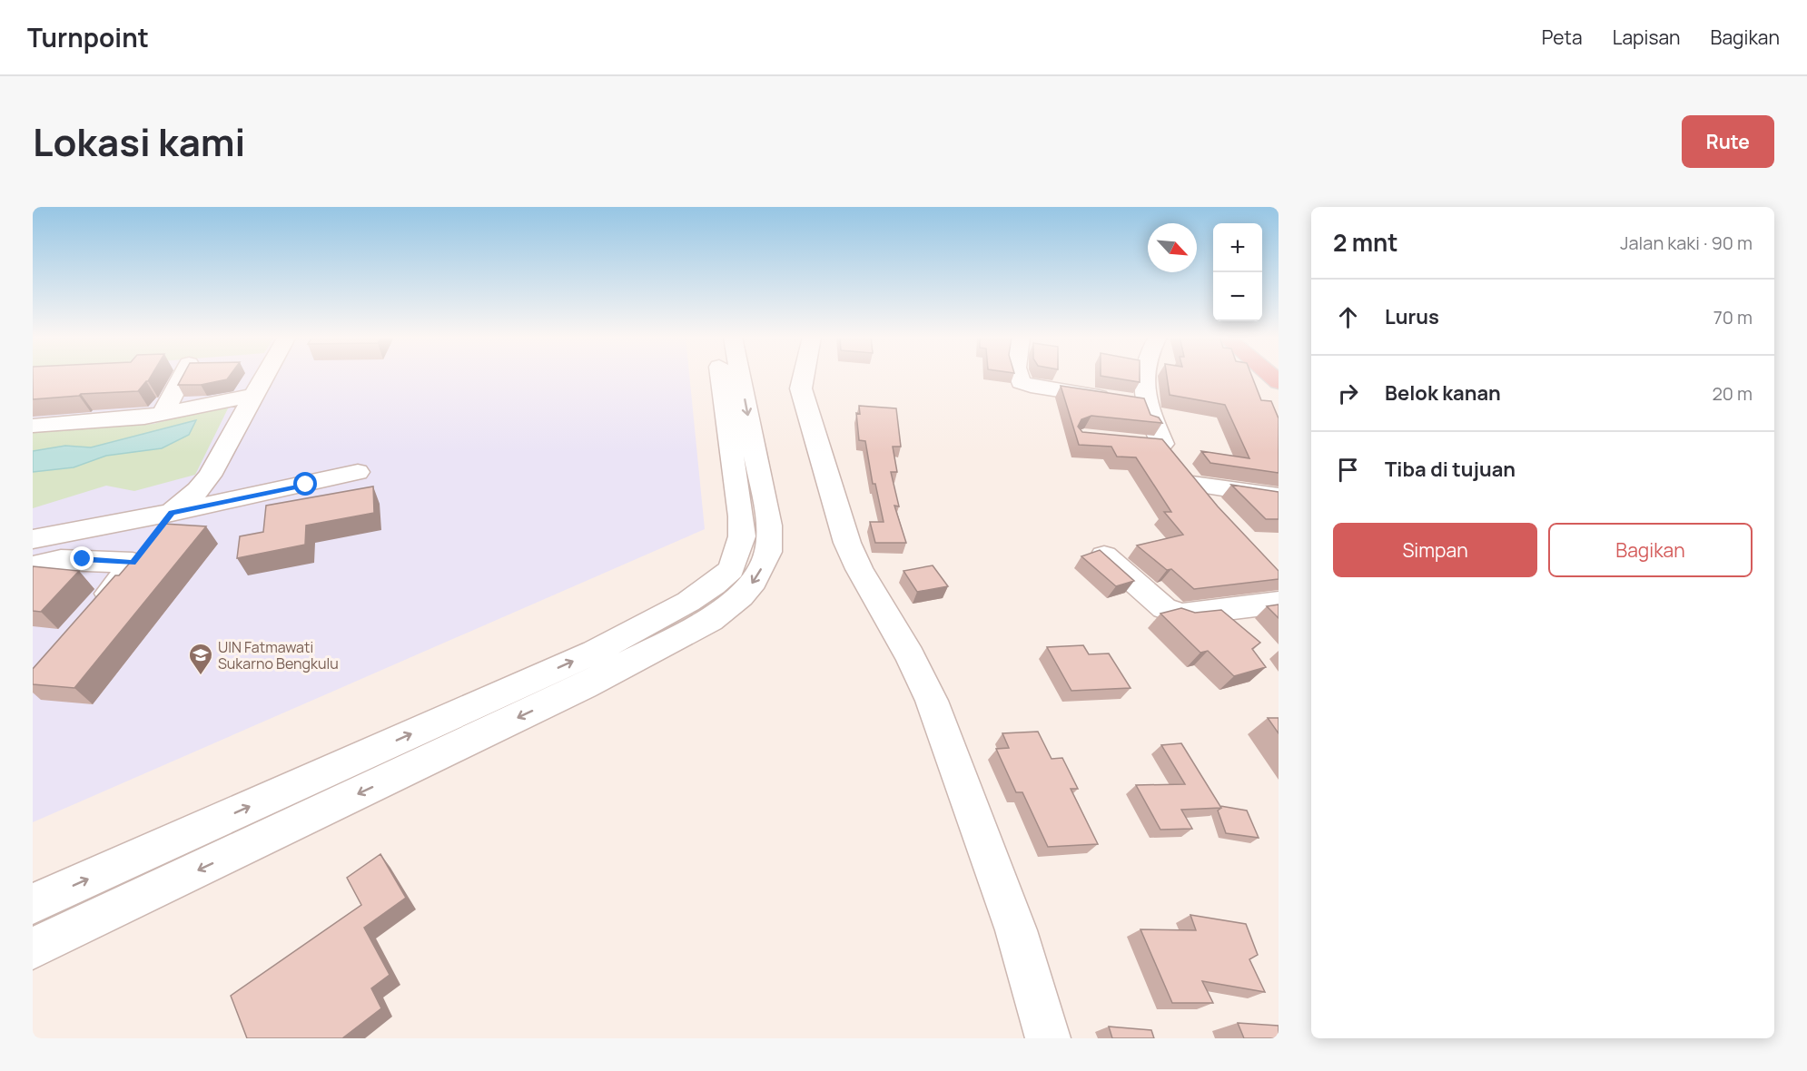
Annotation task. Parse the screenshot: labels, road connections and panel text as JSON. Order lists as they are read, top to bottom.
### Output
{
  "places": {
    "school or university": ["UIN Fatmawati Sukarno Bengkulu"]
  },
  "north": "bottom right",
  "page": {
    "header": "Turnpoint",
    "nav": ["Peta", "Lapisan", "Bagikan"],
    "title": "Lokasi kami",
    "buttons": [
      "Rute",
      ["Simpan", "Bagikan"]
    ],
    "heading": ["2 mnt", "Jalan kaki · 90 m"],
    "map_buttons": ["+", "−"],
    "list": [
      ["Lurus", "70 m"],
      ["Belok kanan", "20 m"],
      "Tiba di tujuan"
    ]
  }
}
